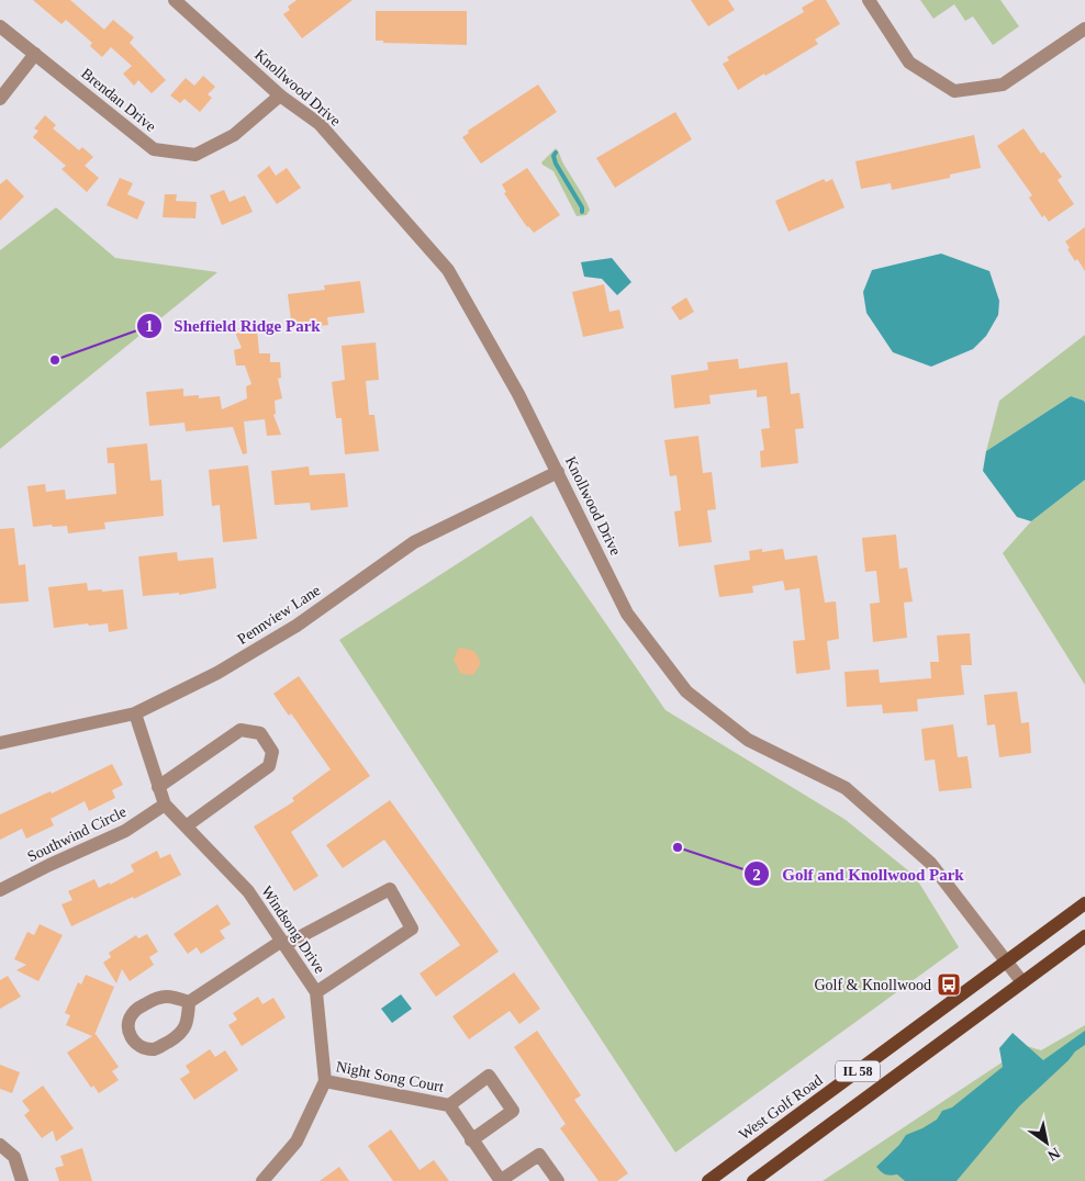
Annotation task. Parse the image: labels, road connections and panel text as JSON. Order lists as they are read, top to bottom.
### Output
{
  "streets": {
    "main road": ["IL 58", "West Golf Road"],
    "street": [
      "Knollwood Drive",
      "Brendan Drive",
      "Pennview Lane",
      "Southwind Circle",
      "Windsong Drive",
      "Night Song Court"
    ]
  },
  "crossings": [
    ["Knollwood Drive", "Brendan Drive"],
    ["Knollwood Drive", "Pennview Lane"],
    ["Knollwood Drive", "IL 58"],
    ["Knollwood Drive", "West Golf Road"],
    ["Pennview Lane", "Windsong Drive"],
    ["Southwind Circle", "Windsong Drive"],
    ["Windsong Drive", "Night Song Court"]
  ],
  "places": {
    "other": ["Sheffield Ridge Park", "Golf and Knollwood Park"],
    "bus stop": ["Golf & Knollwood"]
  },
  "north": "bottom right"
}
